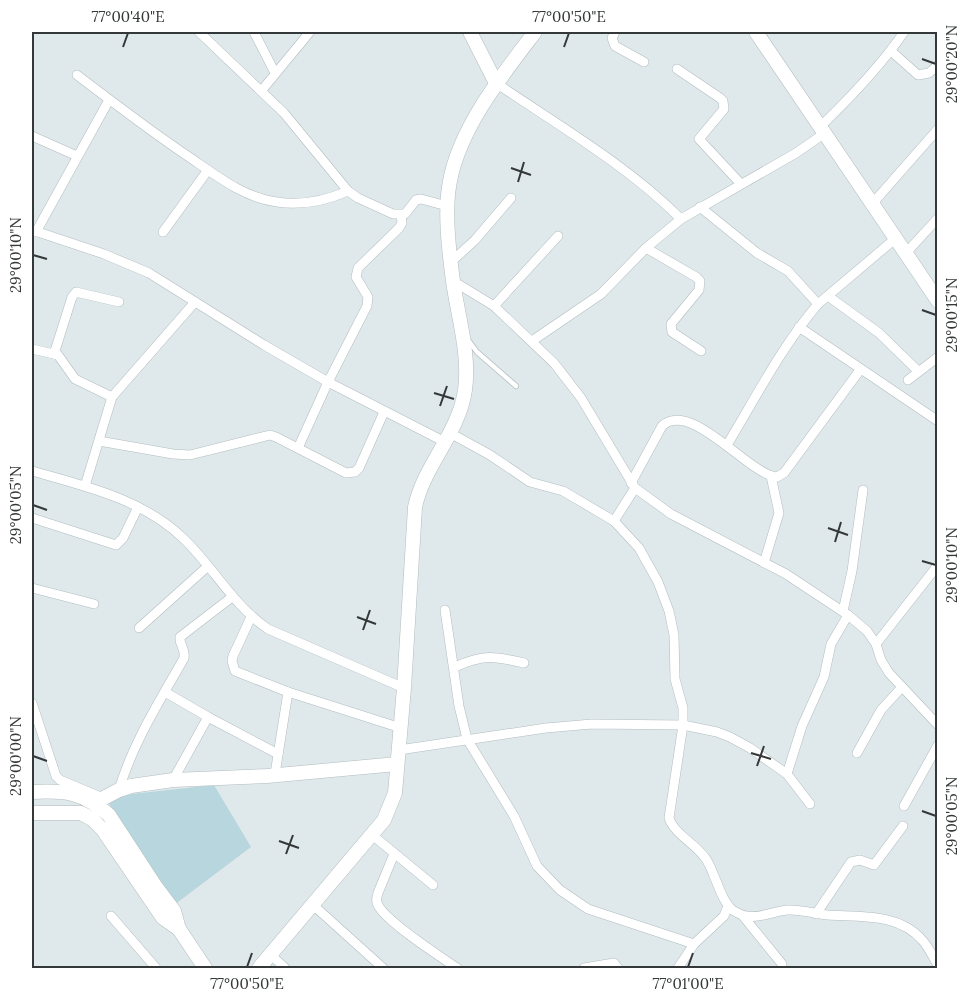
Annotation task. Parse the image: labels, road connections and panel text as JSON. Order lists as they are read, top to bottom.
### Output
{
  "coordinates": [
    "77°00'40\"E",
    "77°00'50\"E",
    "29°00'20\"N",
    "29°00'10\"N",
    "29°00'15\"N",
    "29°00'05\"N",
    "29°00'00\"N",
    "77°01'00\"E"
  ]
}
